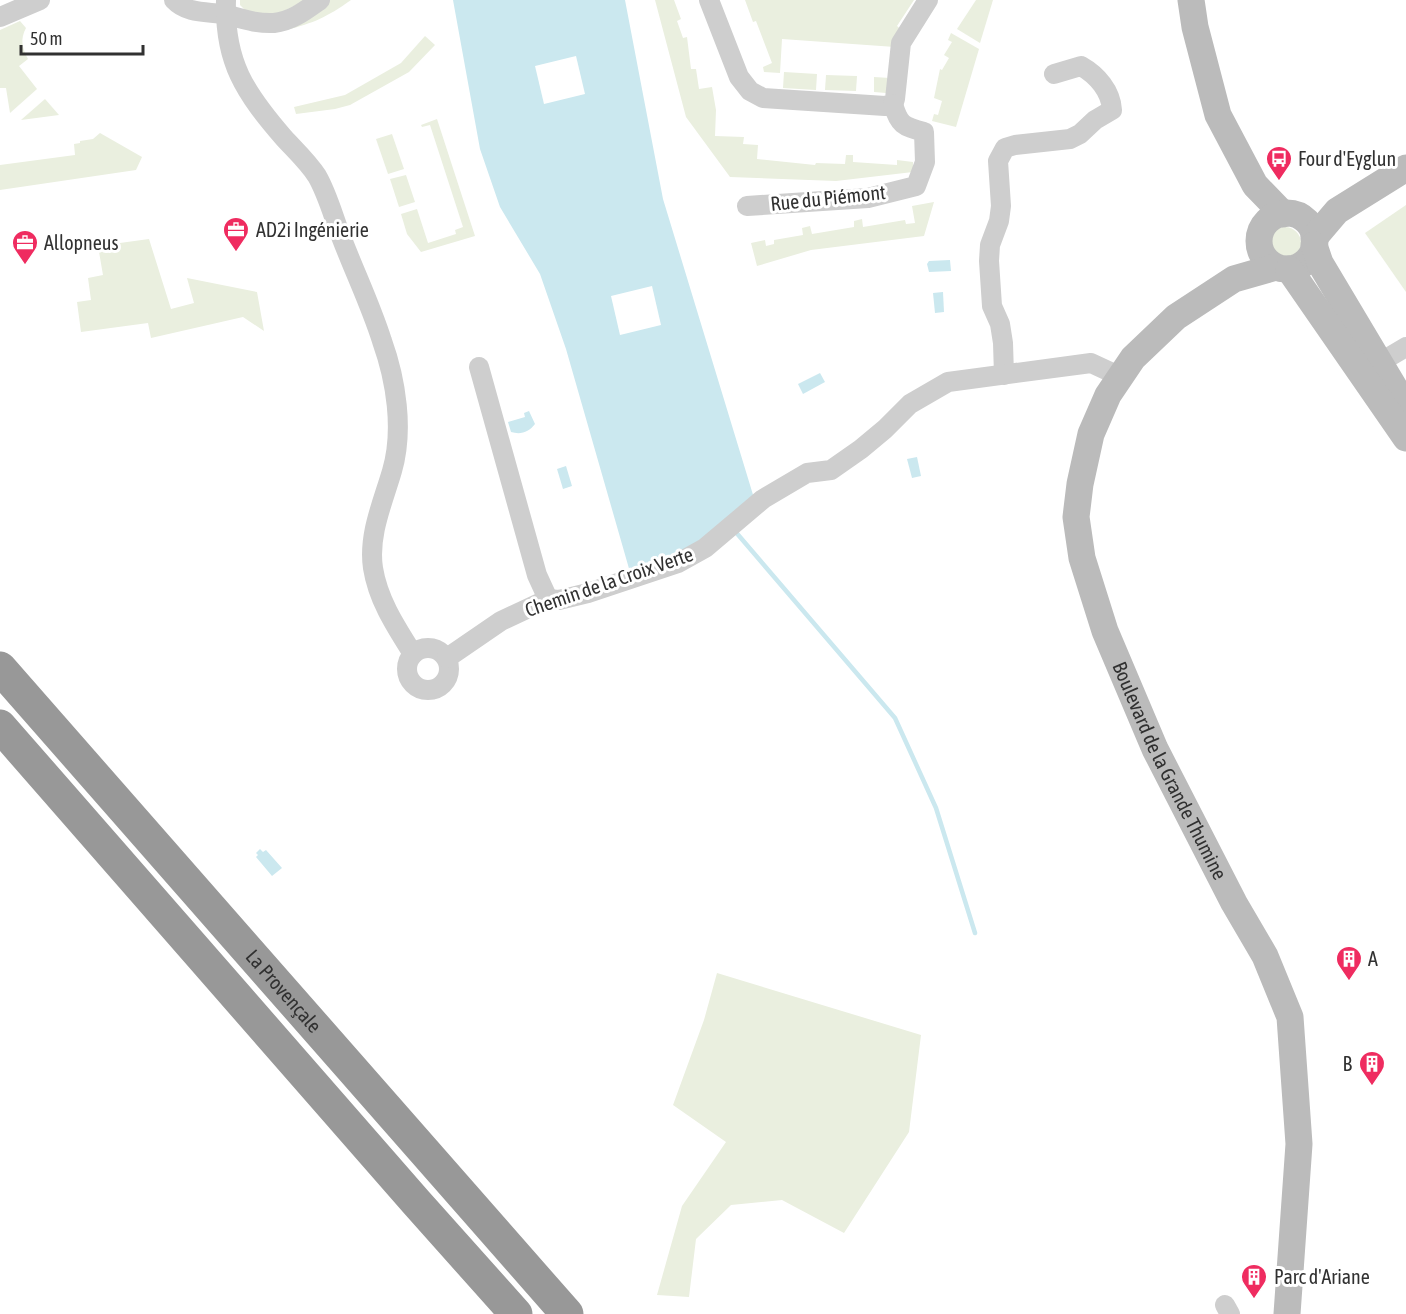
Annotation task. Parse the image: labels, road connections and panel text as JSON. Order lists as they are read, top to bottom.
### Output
{
  "streets": {
    "highway": ["La Provençale"],
    "street": ["Rue du Piémont", "Chemin de la Croix Verte", "Boulevard de la Grande Thumine"]
  },
  "crossings": [
    ["Chemin de la Croix Verte", "Boulevard de la Grande Thumine"]
  ],
  "places": {
    "bus stop": ["Four d'Eyglun"],
    "office": ["AD2i Ingénierie", "Allopneus"],
    "building": ["A", "B", "Parc d'Ariane"]
  },
  "scale_bar": "50 m"
}
